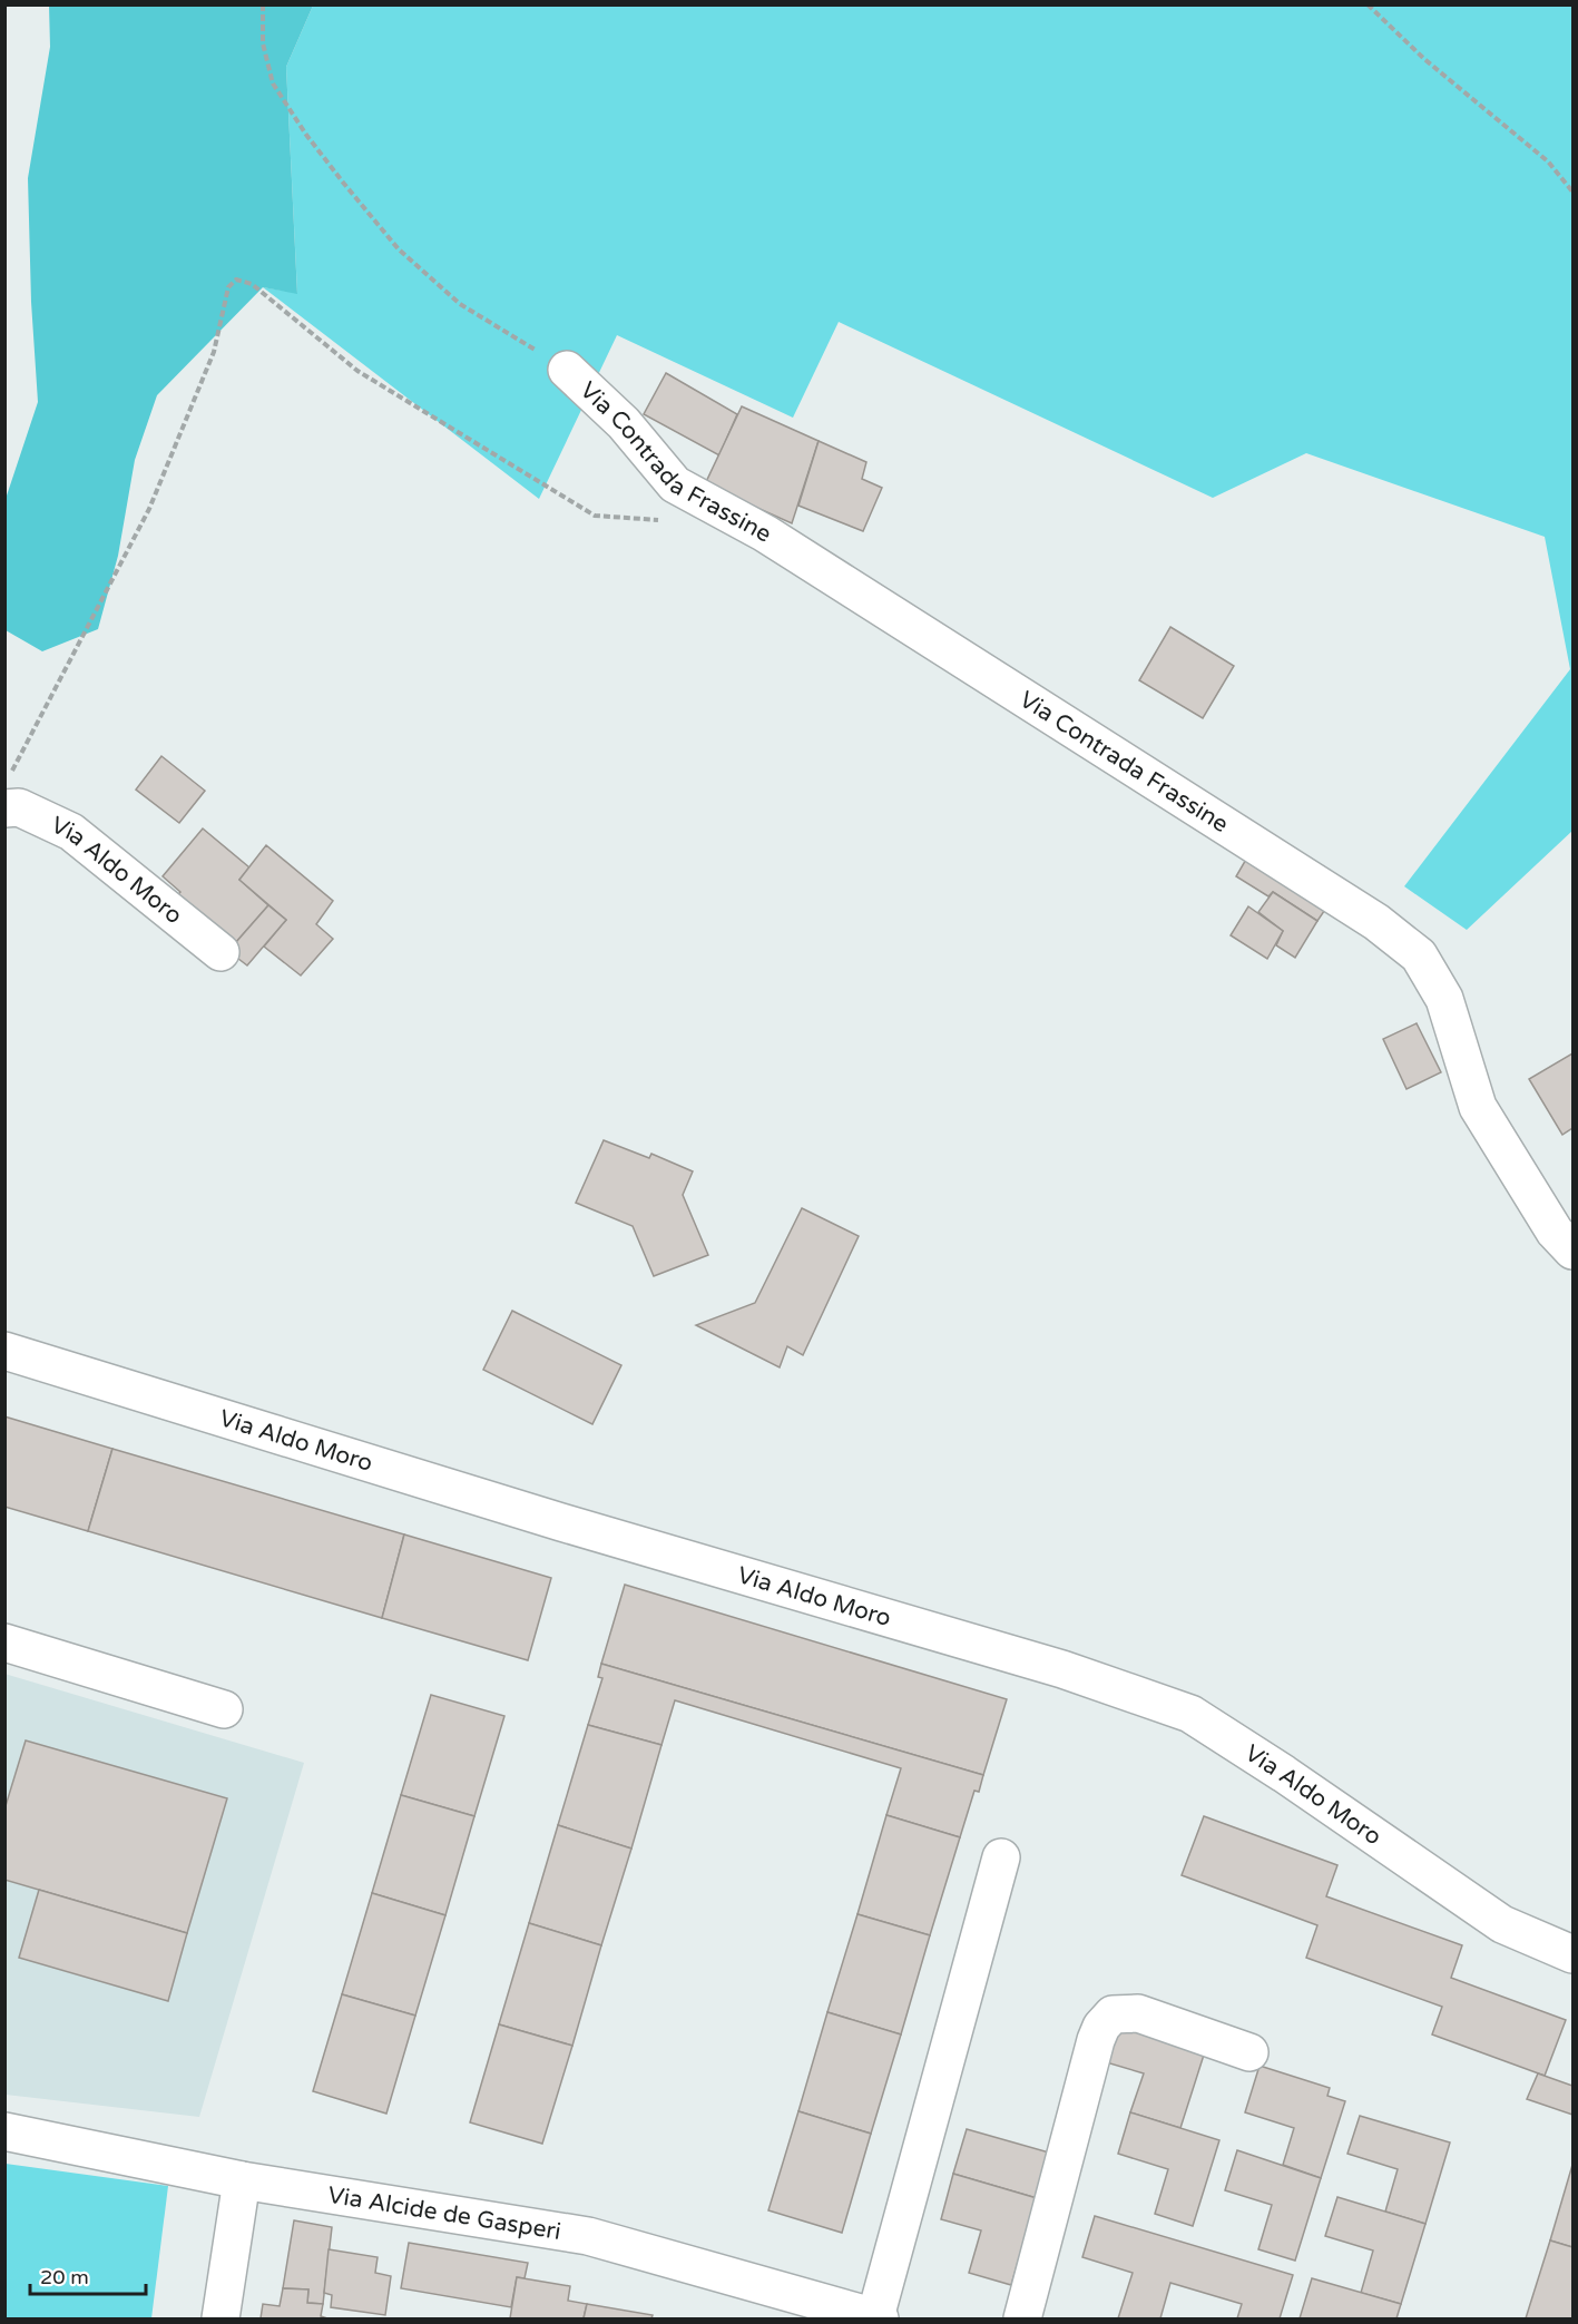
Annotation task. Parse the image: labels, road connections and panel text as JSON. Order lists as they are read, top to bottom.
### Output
{
  "streets": {
    "street": ["Via Contrada Frassine", "Via Aldo Moro", "Via Alcide de Gasperi"]
  },
  "scale_bar": "20 m"
}
